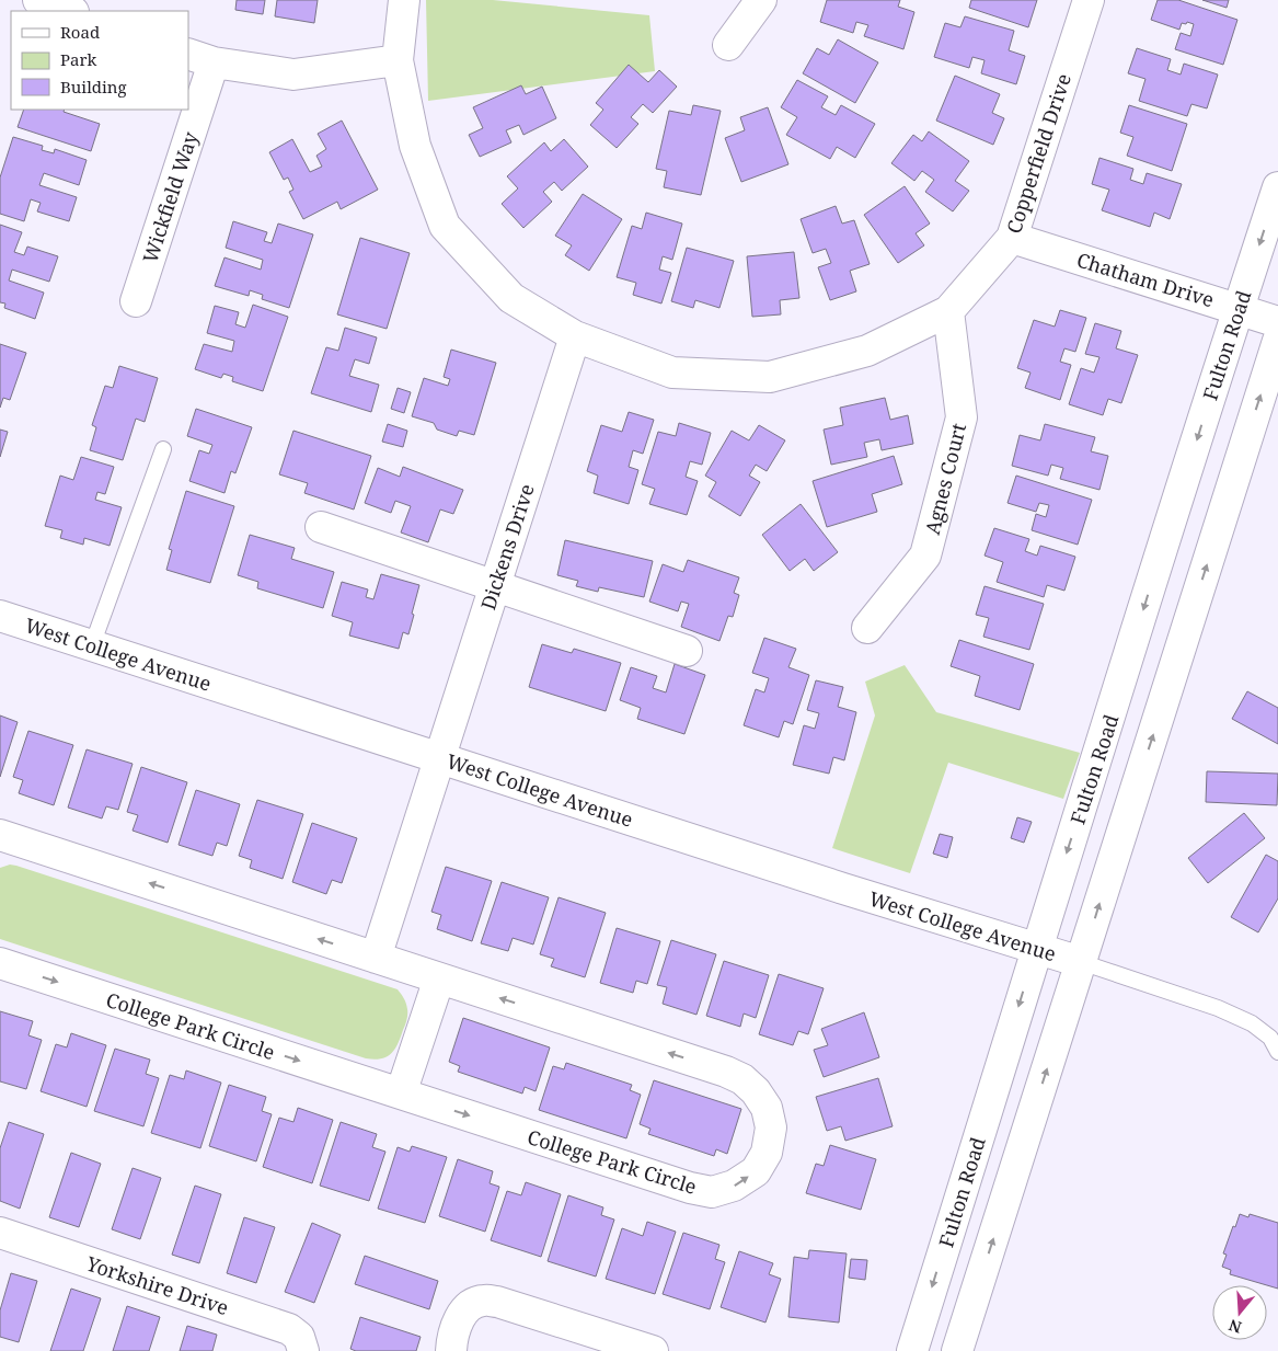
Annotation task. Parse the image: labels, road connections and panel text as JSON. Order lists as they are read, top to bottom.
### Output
{
  "streets": {
    "street": [
      "Copperfield Drive",
      "Wickfield Way",
      "Chatham Drive",
      "Fulton Road",
      "Agnes Court",
      "Dickens Drive",
      "West College Avenue",
      "College Park Circle",
      "Yorkshire Drive"
    ]
  },
  "crossings": [
    ["Copperfield Drive", "Chatham Drive"],
    ["Copperfield Drive", "Agnes Court"],
    ["Copperfield Drive", "Dickens Drive"],
    ["Chatham Drive", "Fulton Road"],
    ["Fulton Road", "West College Avenue"],
    ["Dickens Drive", "West College Avenue"]
  ],
  "legend": ["Road", "Park", "Building"],
  "north": "bottom"
}
